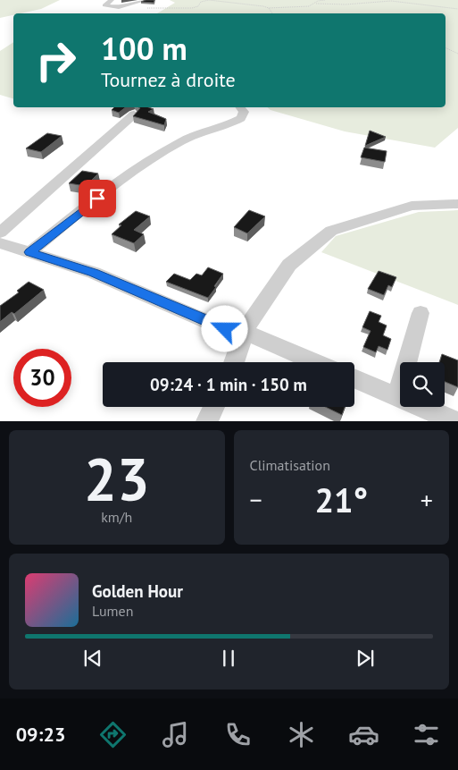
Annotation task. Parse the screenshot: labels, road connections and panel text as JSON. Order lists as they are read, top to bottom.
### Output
{
  "page": {
    "turn": ["100 m", "Tournez à droite"],
    "limit": "30",
    "trip": "09:24 · 1 min · 150 m",
    "tile": [
      ["23", "km/h"],
      "Climatisation"
    ],
    "heat": ["−", "21°", "+"],
    "song": ["Golden Hour", "Lumen"],
    "tabs": "09:23"
  }
}
